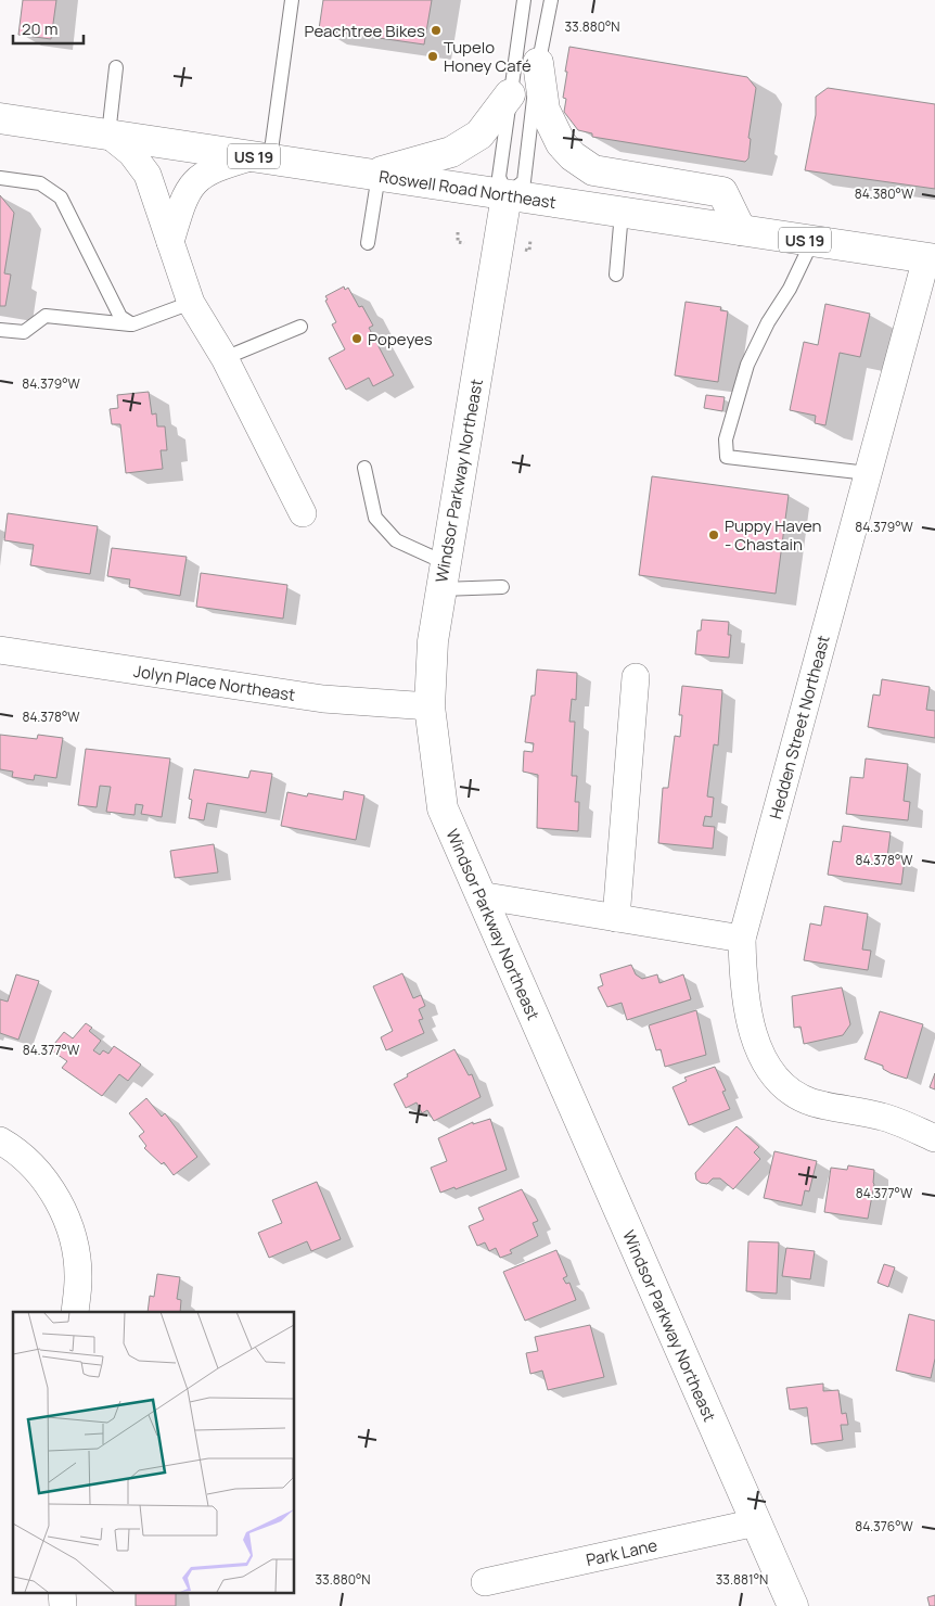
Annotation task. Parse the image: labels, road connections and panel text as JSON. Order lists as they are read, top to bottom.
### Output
{
  "streets": {
    "street": [
      "US 19",
      "Roswell Road Northeast",
      "Windsor Parkway Northeast",
      "Jolyn Place Northeast",
      "Hedden Street Northeast",
      "Park Lane"
    ]
  },
  "crossings": [
    ["Roswell Road Northeast", "Windsor Parkway Northeast"],
    ["Roswell Road Northeast", "Hedden Street Northeast"],
    ["Windsor Parkway Northeast", "Jolyn Place Northeast"],
    ["Windsor Parkway Northeast", "Park Lane"]
  ],
  "places": [
    "Peachtree Bikes",
    "Tupelo Honey Café",
    "Popeyes",
    "Puppy Haven - Chastain"
  ],
  "scale_bar": "20 m",
  "coordinates": [
    "33.880°N",
    "84.380°W",
    "84.379°W",
    "84.378°W",
    "84.377°W",
    "84.376°W",
    "33.881°N"
  ]
}
